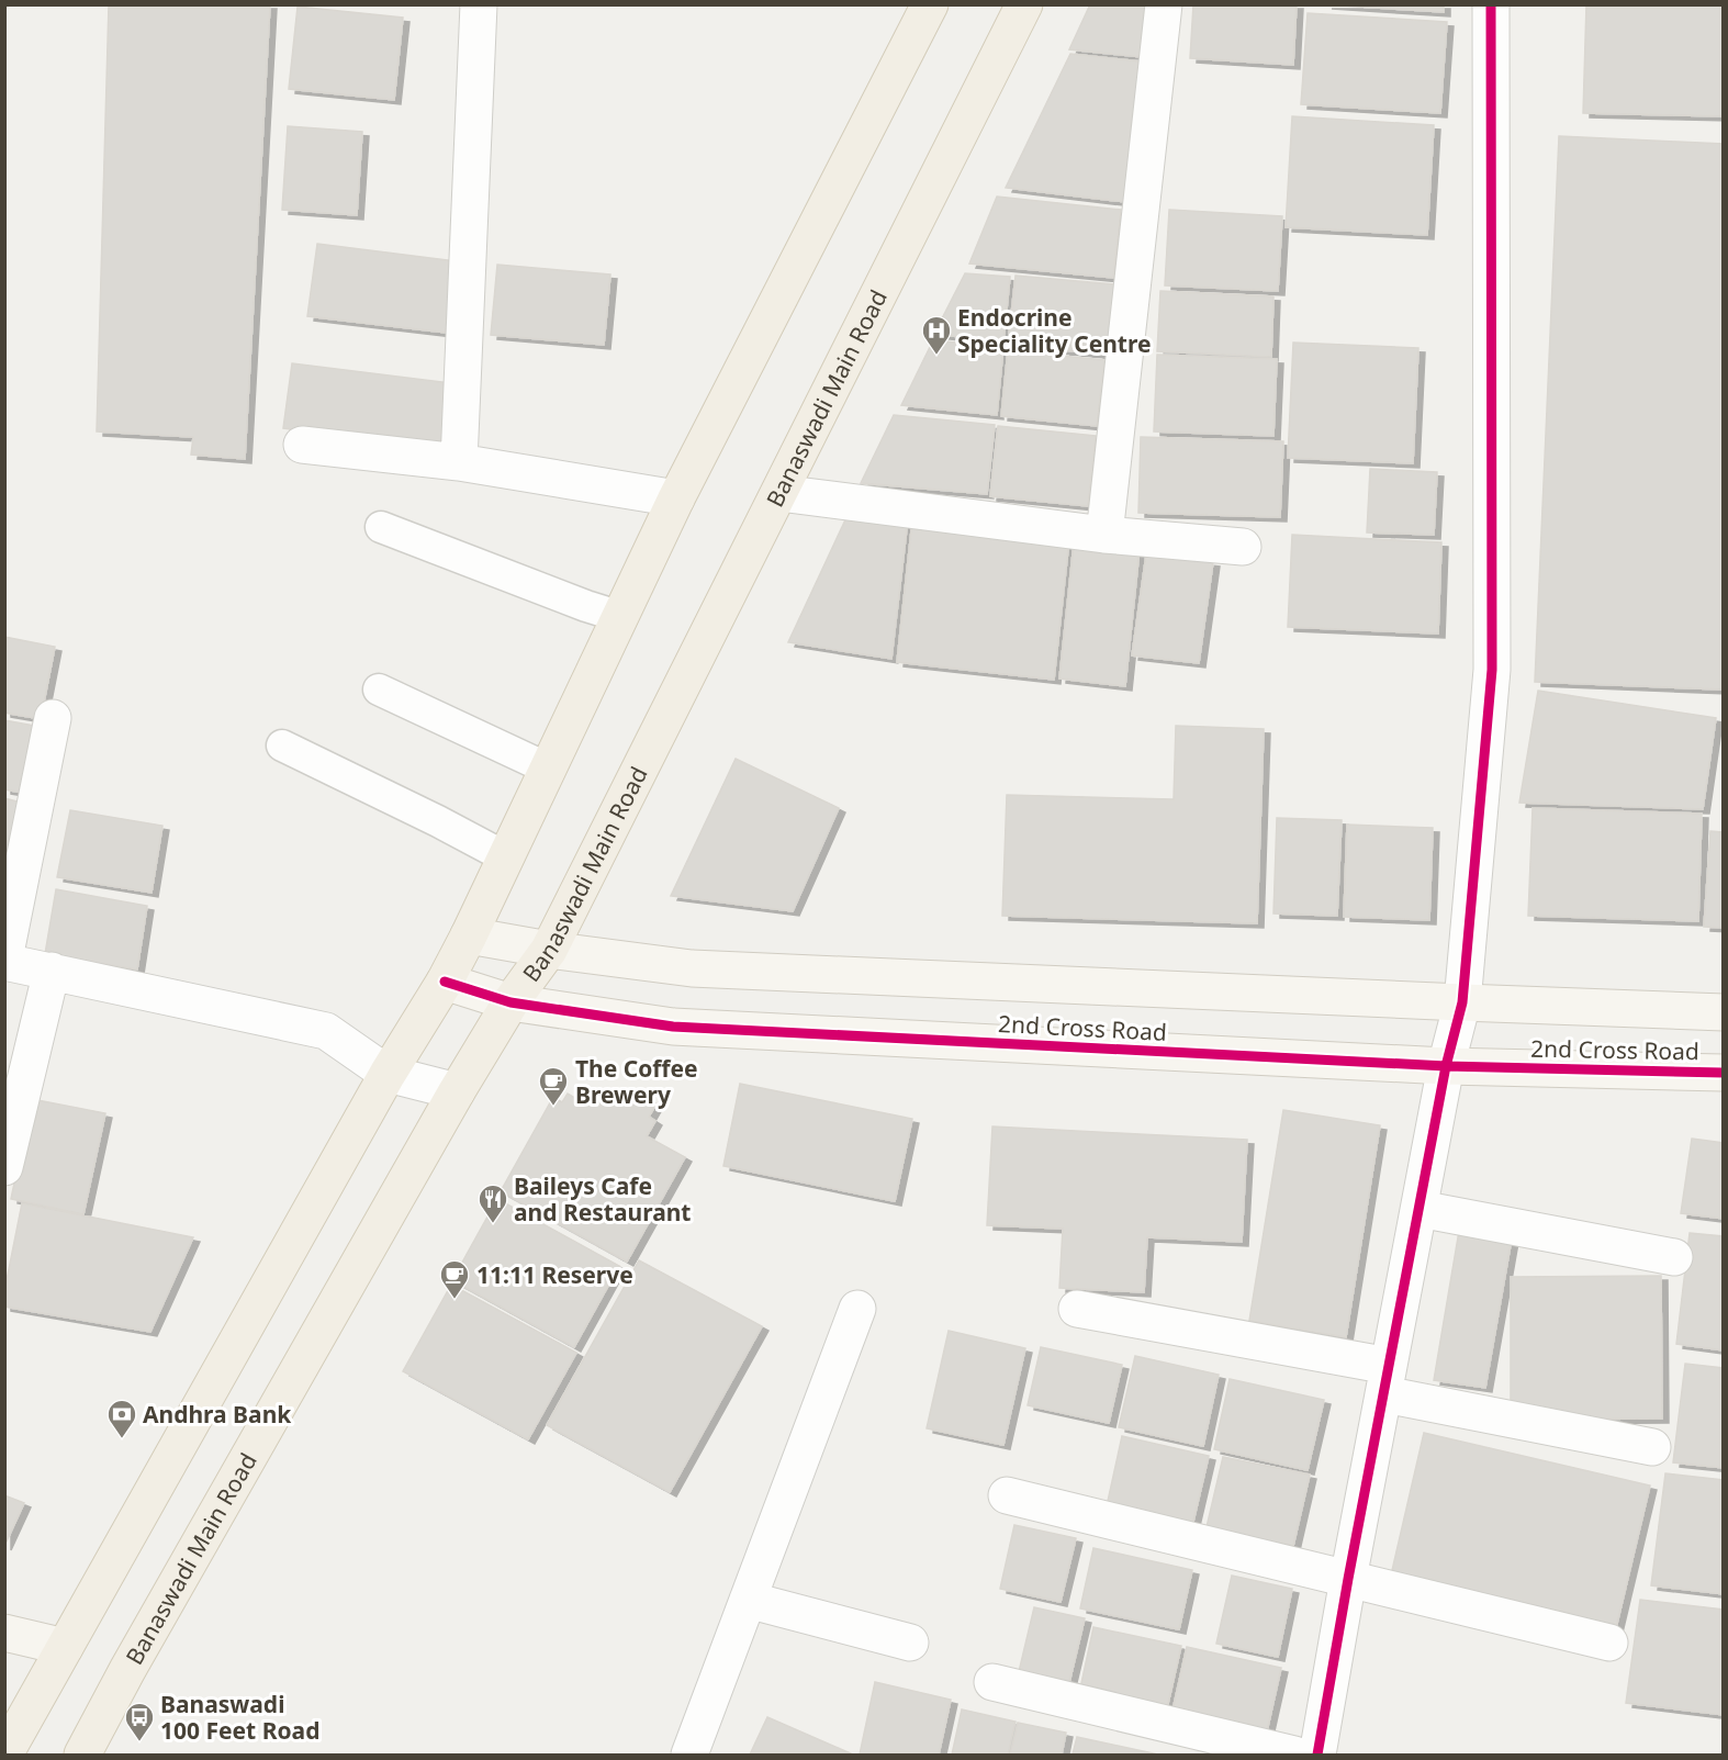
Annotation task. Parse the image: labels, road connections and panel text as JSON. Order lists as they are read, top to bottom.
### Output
{
  "streets": {
    "main road": ["Banaswadi Main Road"],
    "street": ["2nd Cross Road"]
  },
  "crossings": [
    ["Banaswadi Main Road", "2nd Cross Road"]
  ],
  "places": {
    "hospital": ["Endocrine Speciality Centre"],
    "cafe": ["The Coffee Brewery", "11:11 Reserve"],
    "restaurant": ["Baileys Cafe and Restaurant"],
    "bank": ["Andhra Bank"],
    "bus stop": ["Banaswadi 100 Feet Road"]
  }
}
